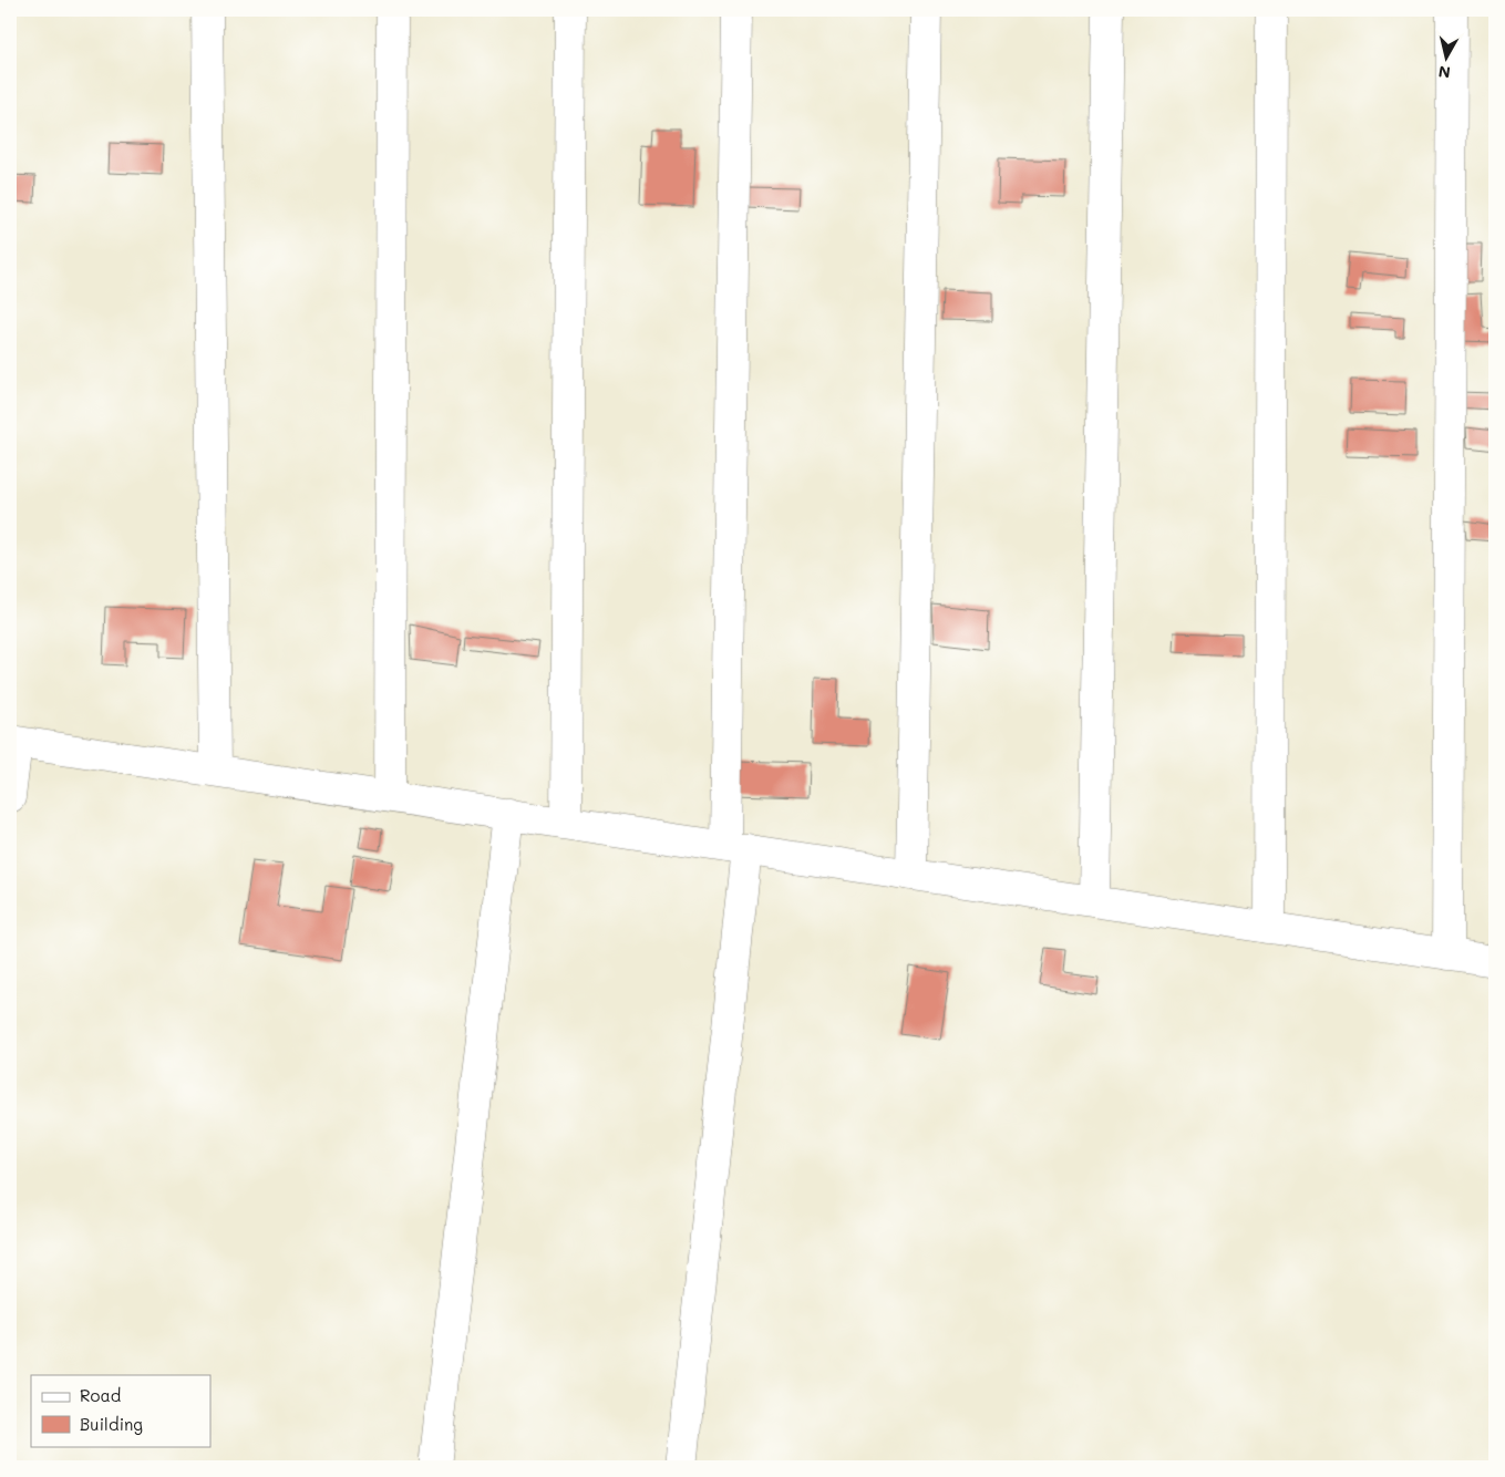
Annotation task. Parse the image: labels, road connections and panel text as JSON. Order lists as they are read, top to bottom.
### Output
{
  "legend": ["Road", "Building"],
  "north": "bottom"
}
